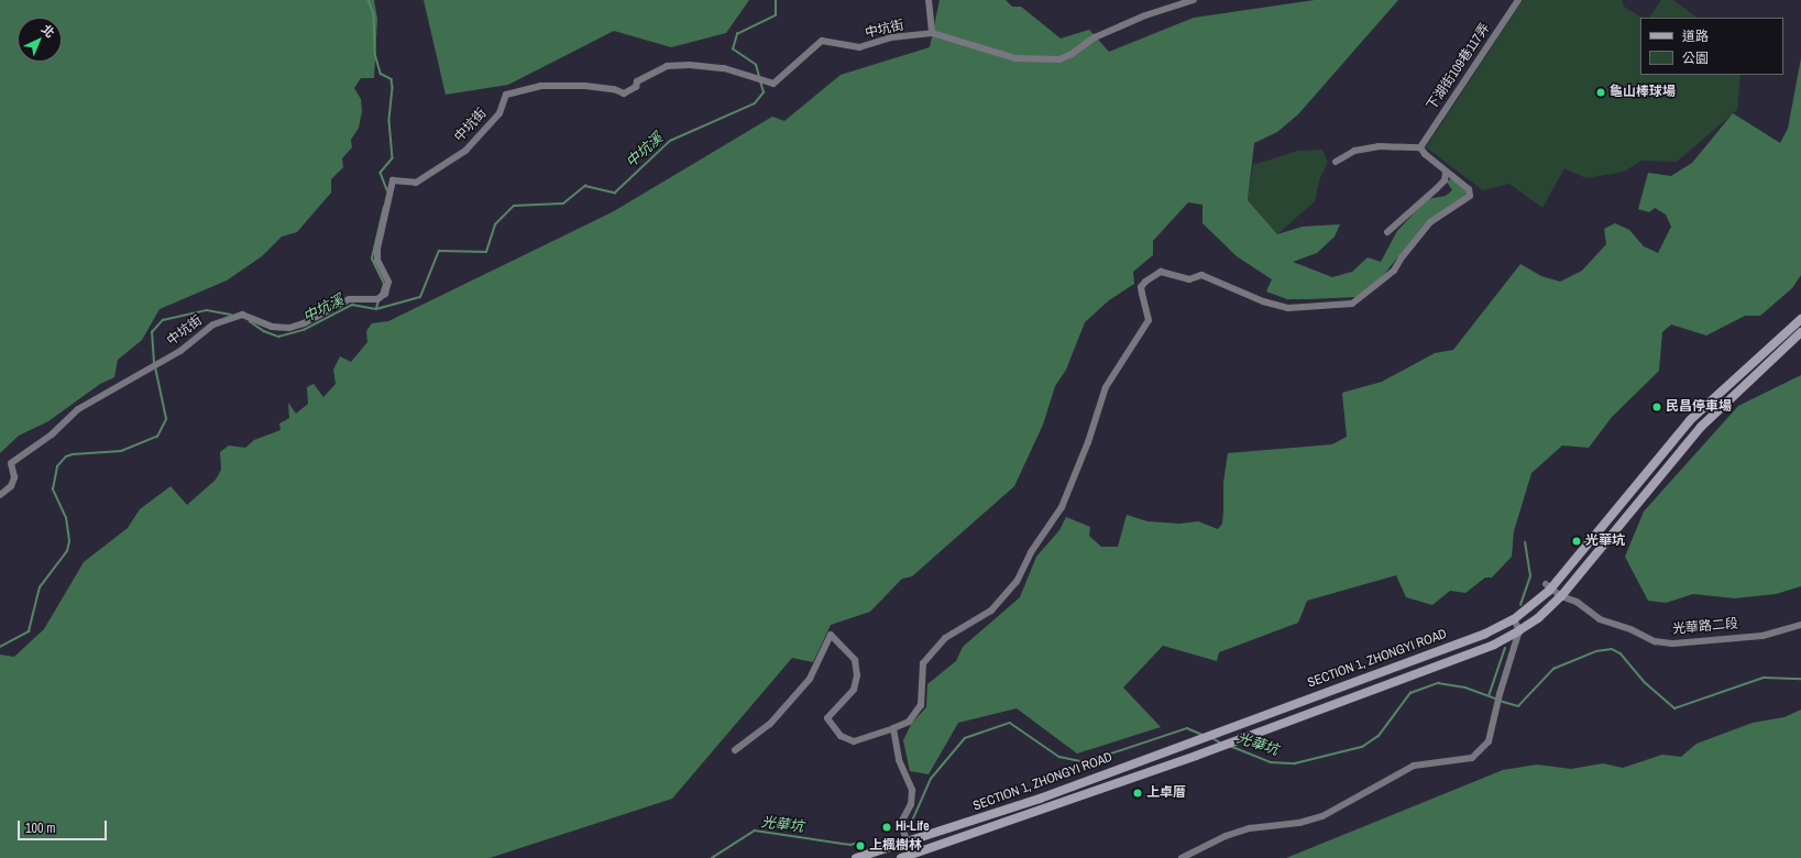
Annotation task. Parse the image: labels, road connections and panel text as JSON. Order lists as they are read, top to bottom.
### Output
{
  "streets": {
    "main road": ["SECTION 1, ZHONGYI ROAD"],
    "street": ["中坑街", "下湖街109巷117弄", "光華路二段"]
  },
  "crossings": [
    ["光華路二段", "SECTION 1, ZHONGYI ROAD"]
  ],
  "water": ["中坑溪", "光華坑"],
  "places": [
    "龜山棒球場",
    "民昌停車場",
    "光華坑",
    "上卓厝",
    "Hi-Life",
    "上楓樹林"
  ],
  "legend": ["道路", "公園"],
  "scale_bar": "100 m",
  "north": "top right"
}
